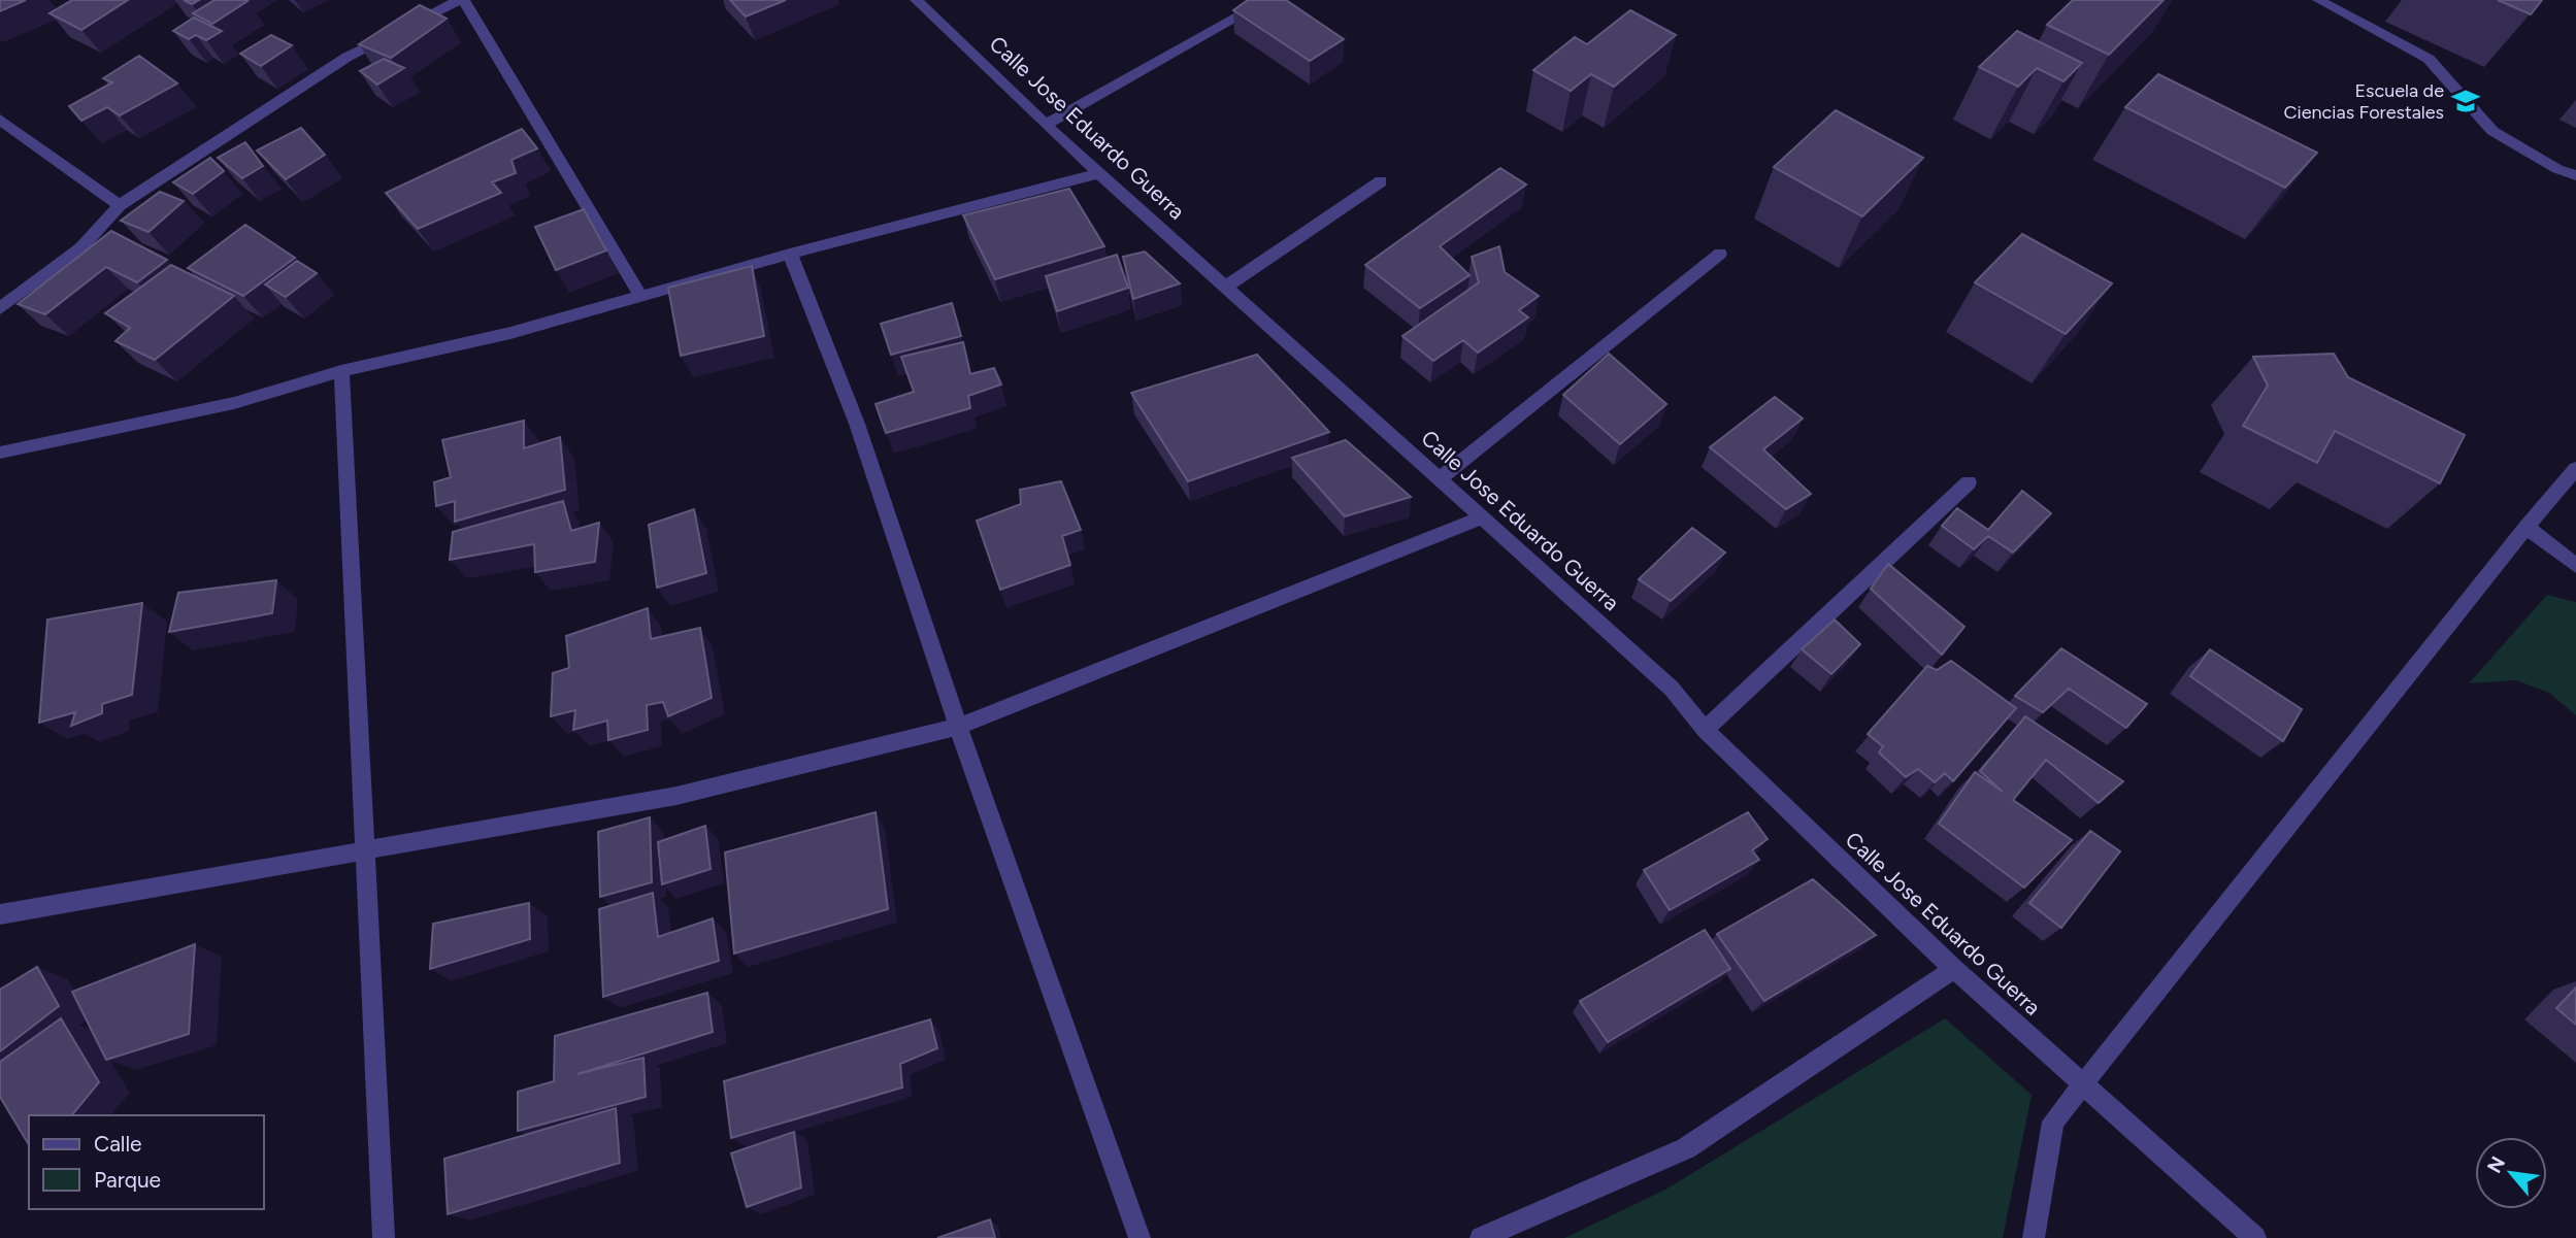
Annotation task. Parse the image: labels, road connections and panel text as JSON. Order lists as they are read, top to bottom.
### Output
{
  "streets": {
    "street": ["Calle Jose Eduardo Guerra"]
  },
  "places": {
    "school or university": ["Escuela de Ciencias Forestales"]
  },
  "legend": ["Calle", "Parque"],
  "north": "top left"
}
